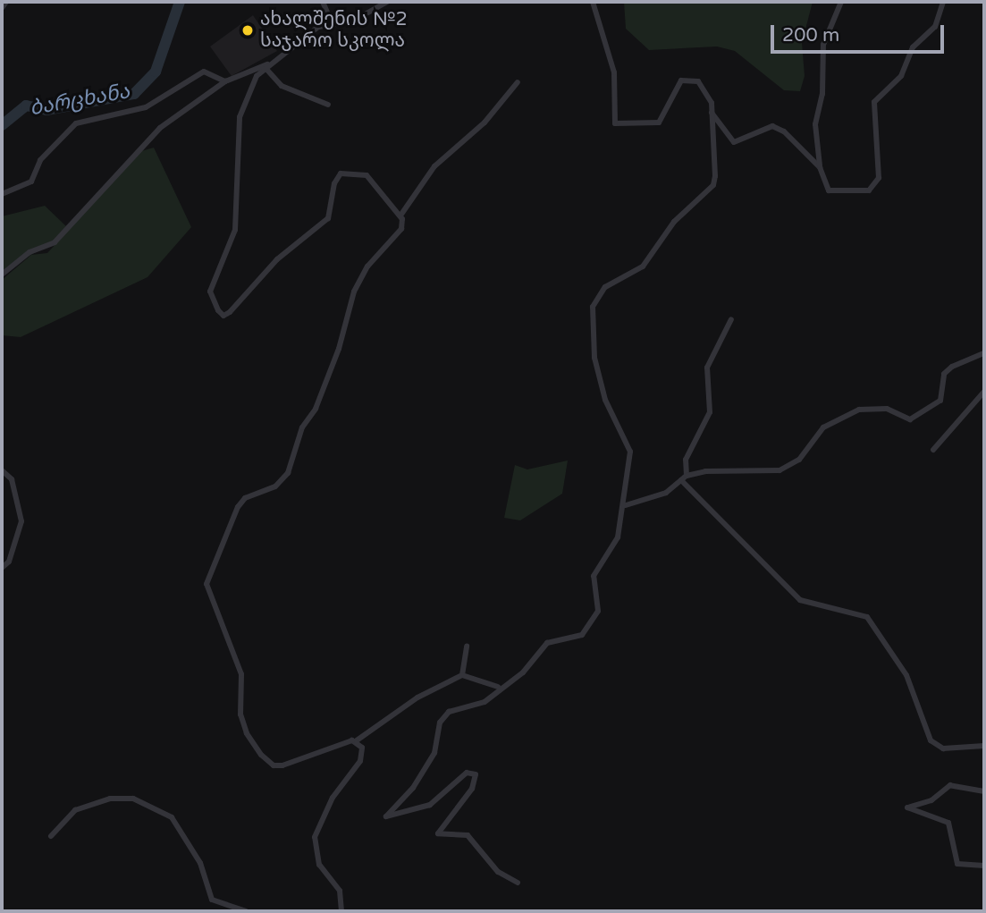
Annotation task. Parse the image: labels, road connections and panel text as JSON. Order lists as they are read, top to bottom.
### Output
{
  "water": ["ბარცხანა"],
  "places": ["ახალშენის №2 საჯარო სკოლა"],
  "scale_bar": "200 m"
}
